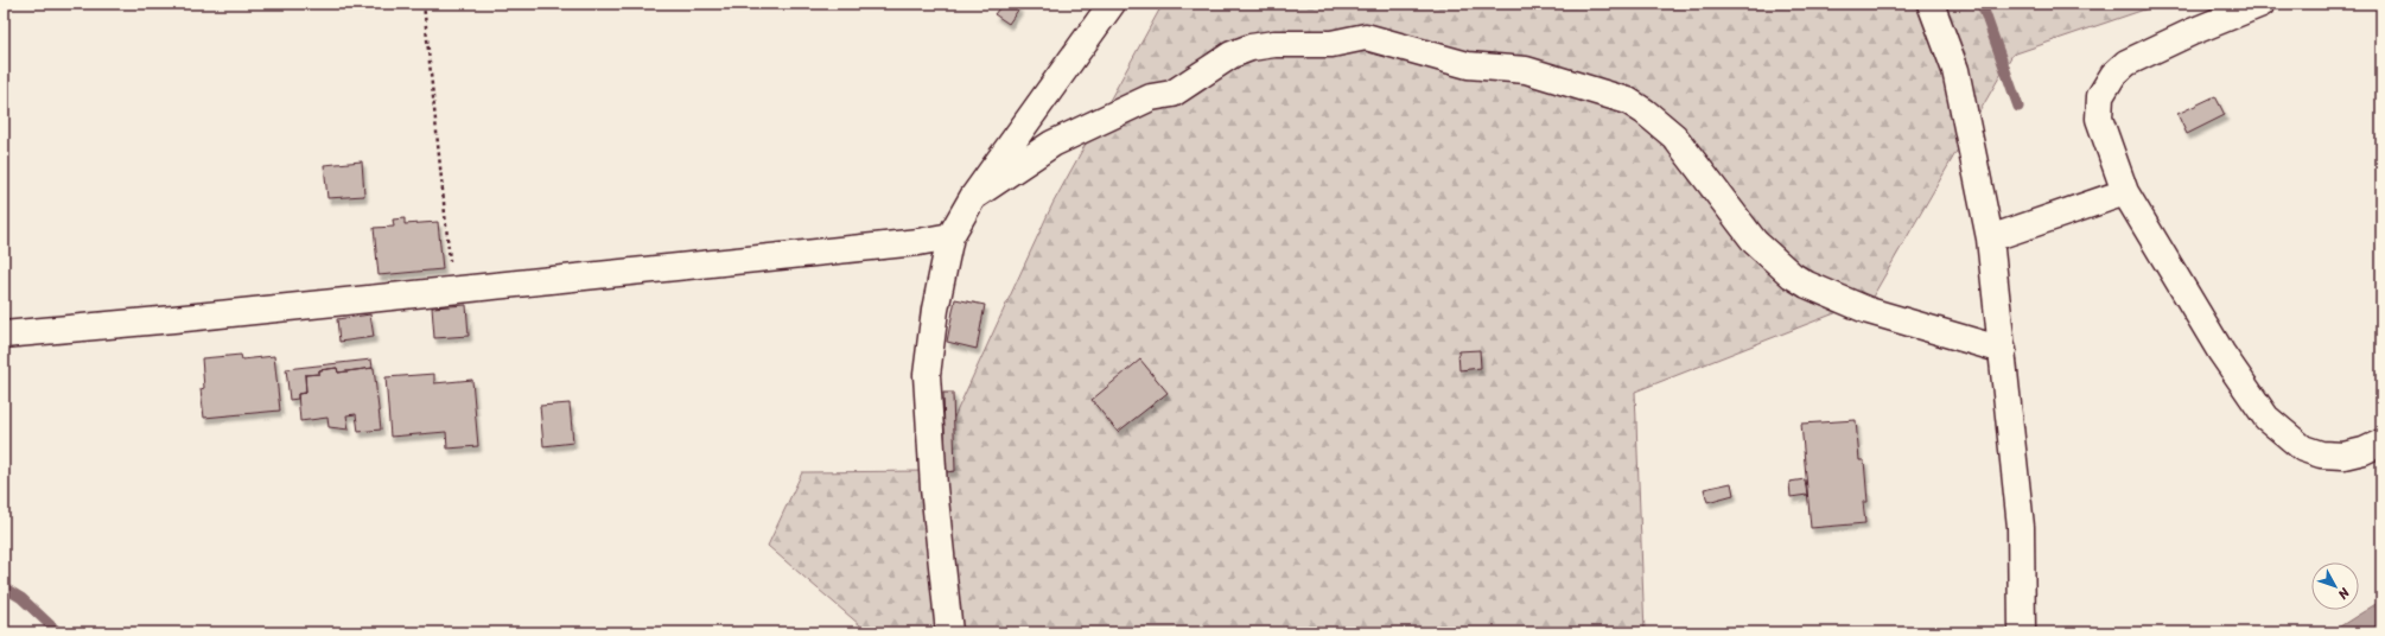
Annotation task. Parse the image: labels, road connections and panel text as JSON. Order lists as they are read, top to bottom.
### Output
{
  "north": "bottom right"
}
